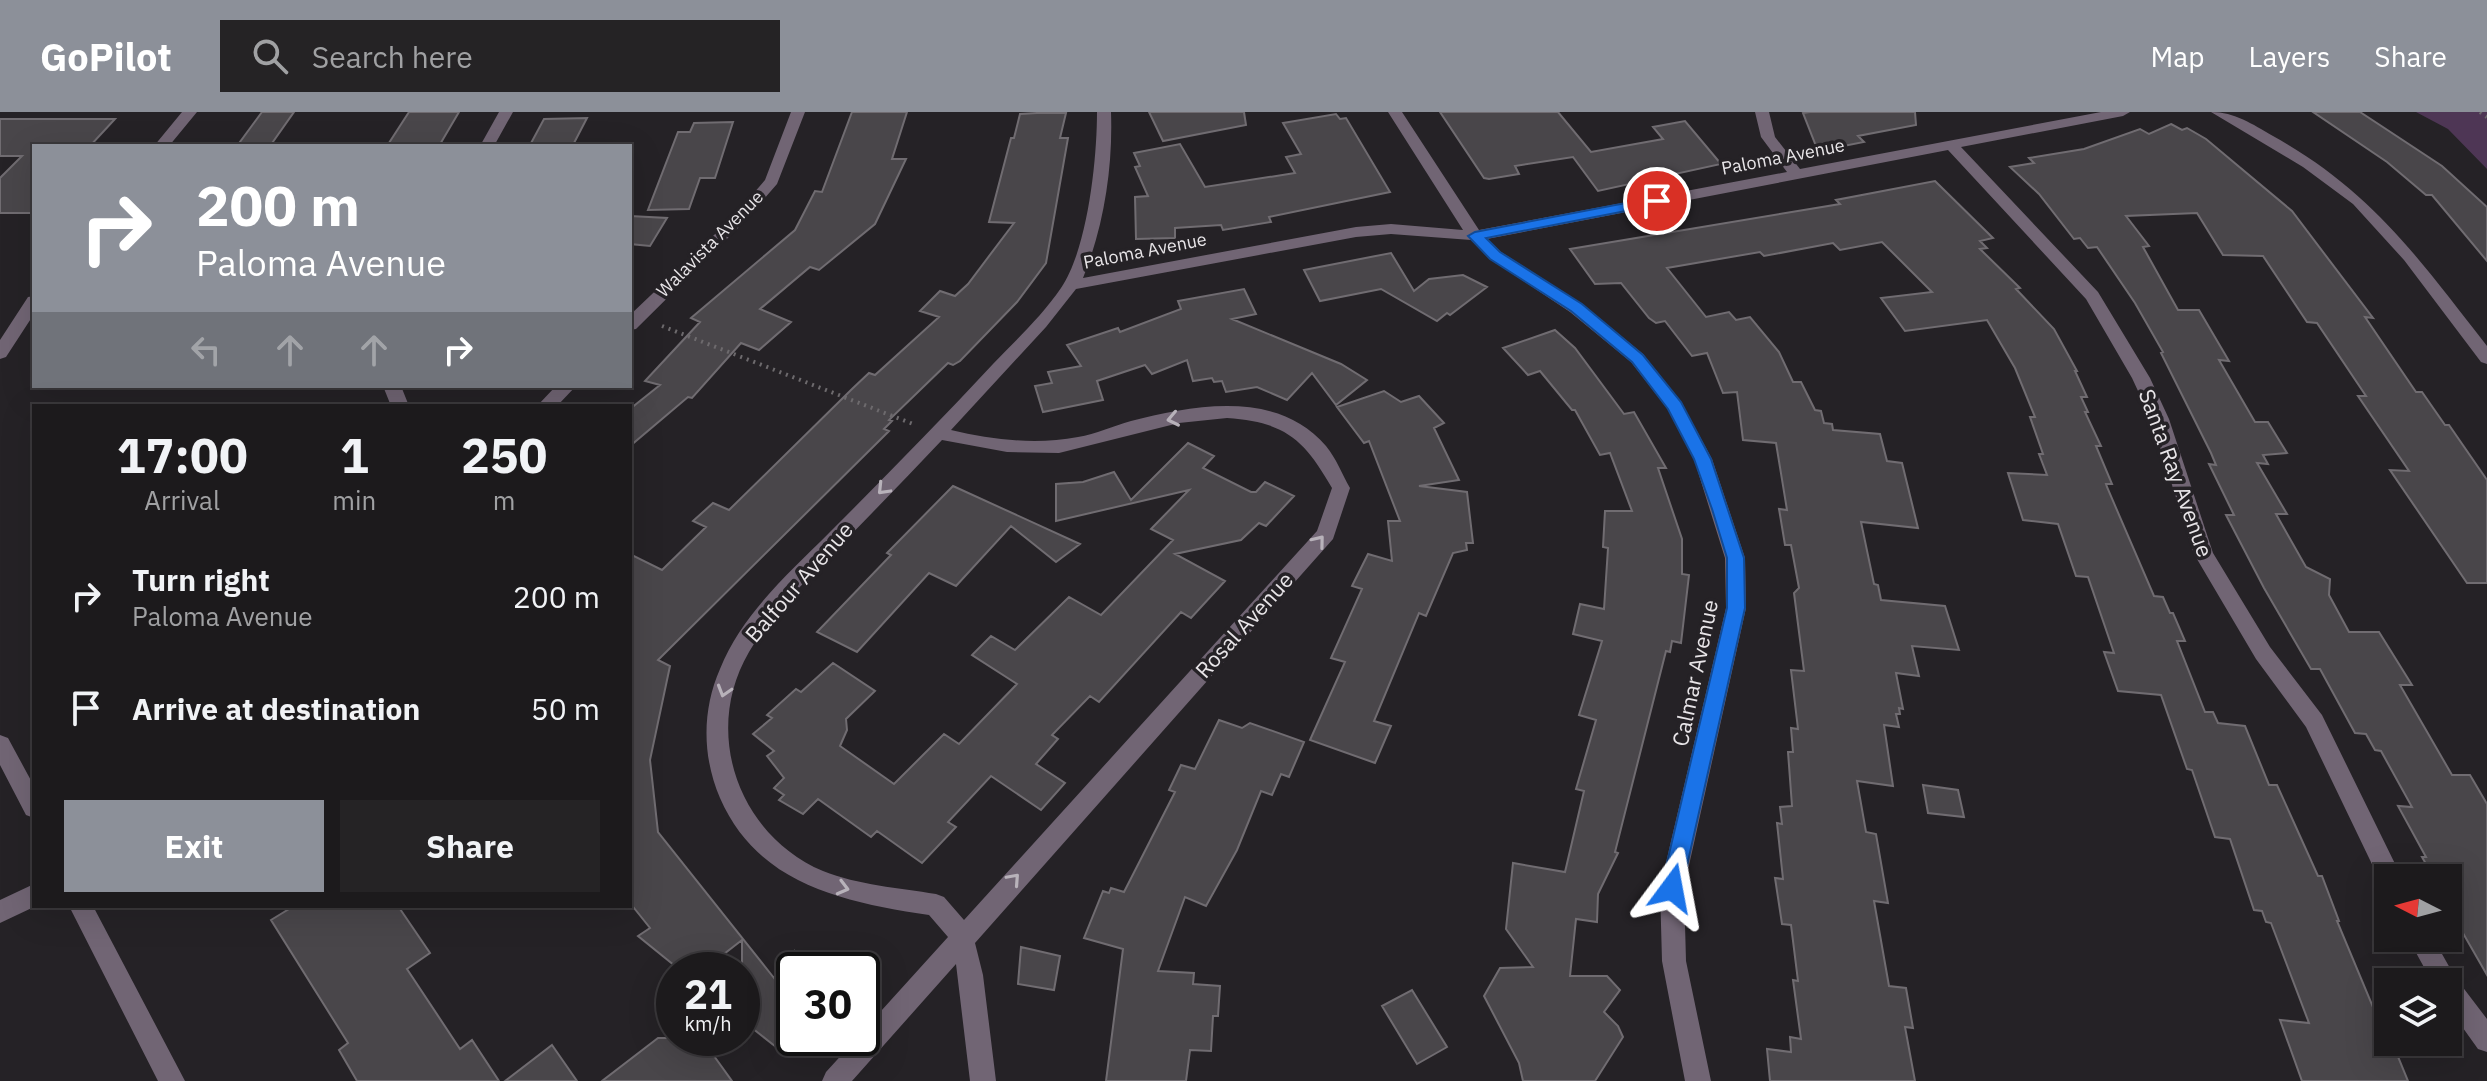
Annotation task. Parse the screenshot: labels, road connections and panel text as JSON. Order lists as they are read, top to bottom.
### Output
{
  "streets": {
    "street": [
      "Paloma Avenue",
      "Walavista Avenue",
      "Santa Ray Avenue",
      "Balfour Avenue",
      "Rosal Avenue",
      "Calmar Avenue"
    ]
  },
  "crossings": [
    ["Paloma Avenue", "Santa Ray Avenue"],
    ["Paloma Avenue", "Balfour Avenue"],
    ["Paloma Avenue", "Calmar Avenue"],
    ["Balfour Avenue", "Rosal Avenue"]
  ],
  "north": "left",
  "page": {
    "header": "GoPilot",
    "search": "Search here",
    "nav": ["Map", "Layers", "Share"],
    "turn": ["200 m", "Paloma Avenue"],
    "eta": [
      "17:00",
      "Arrival",
      "1",
      "min",
      "250",
      "m"
    ],
    "list": [
      {
        "name": "Turn right",
        "note": "Paloma Avenue",
        "value": "200 m"
      },
      {
        "name": "Arrive at destination",
        "value": "50 m"
      }
    ],
    "buttons": ["Exit", "Share"],
    "speed": "21 km/h",
    "limit": "30"
  }
}
